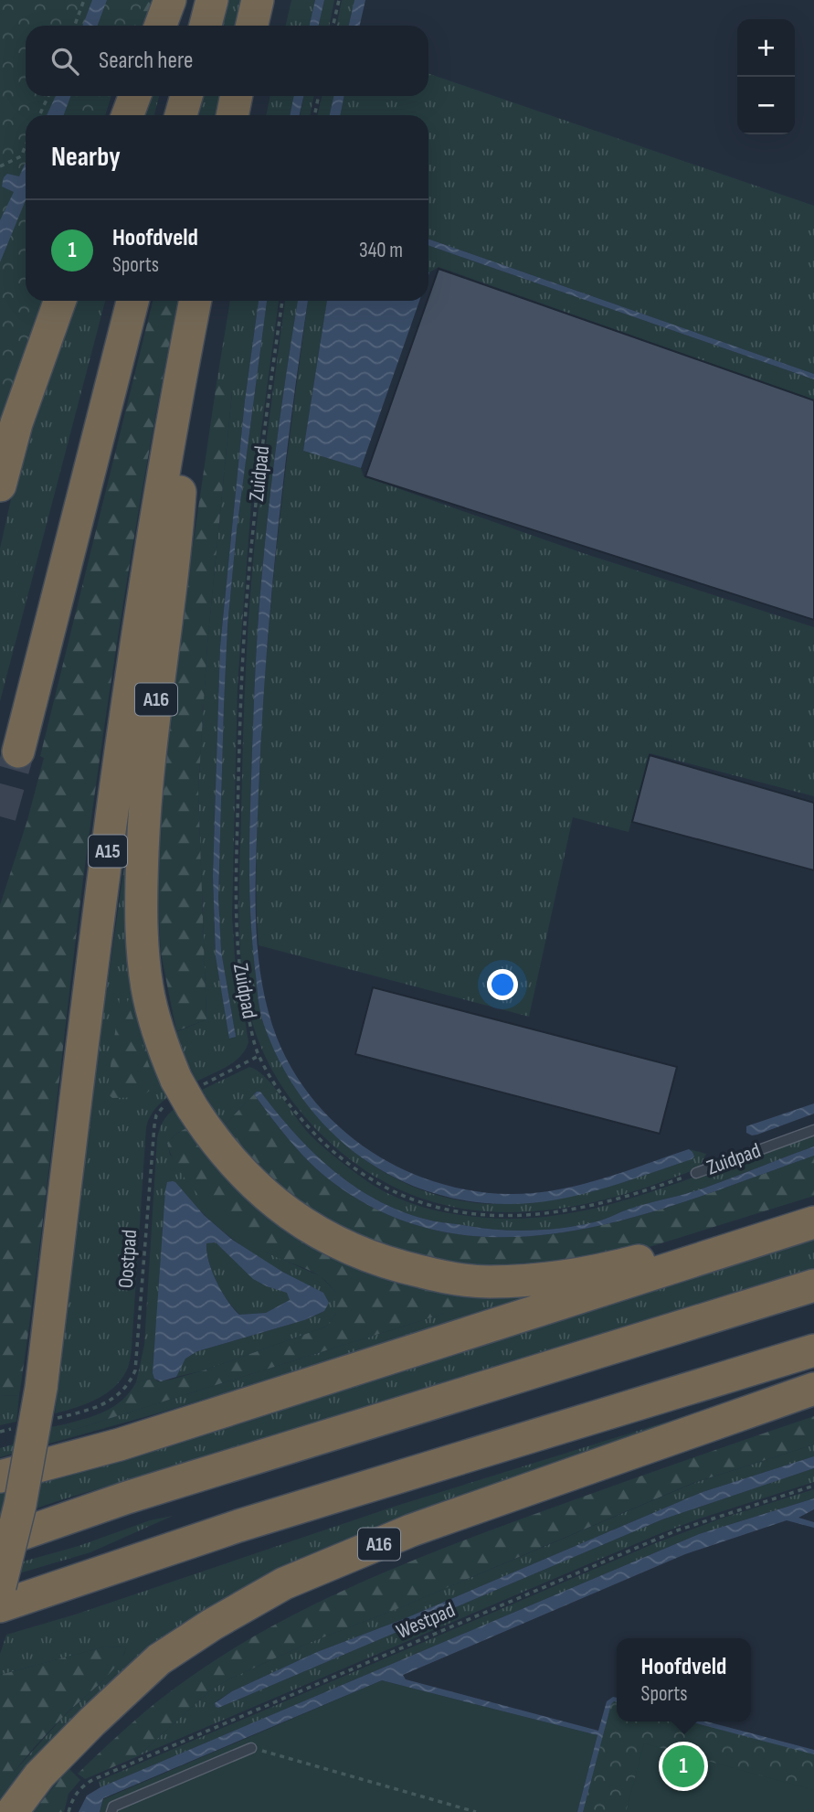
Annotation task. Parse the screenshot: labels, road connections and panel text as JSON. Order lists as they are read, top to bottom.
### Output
{
  "streets": {
    "highway": ["A16", "A15"],
    "lane": ["Zuidpad"],
    "path": ["Oostpad", "Westpad"]
  },
  "crossings": [
    ["A16", "A15"],
    ["A16", "Oostpad"]
  ],
  "page": {
    "map_buttons": ["+", "−"],
    "search": "Search here",
    "heading": "Nearby",
    "list": [
      {
        "mark": "1",
        "name": "Hoofdveld",
        "note": "Sports",
        "value": "340 m"
      }
    ],
    "popup": ["Hoofdveld", "Sports"],
    "pins": "1"
  }
}
